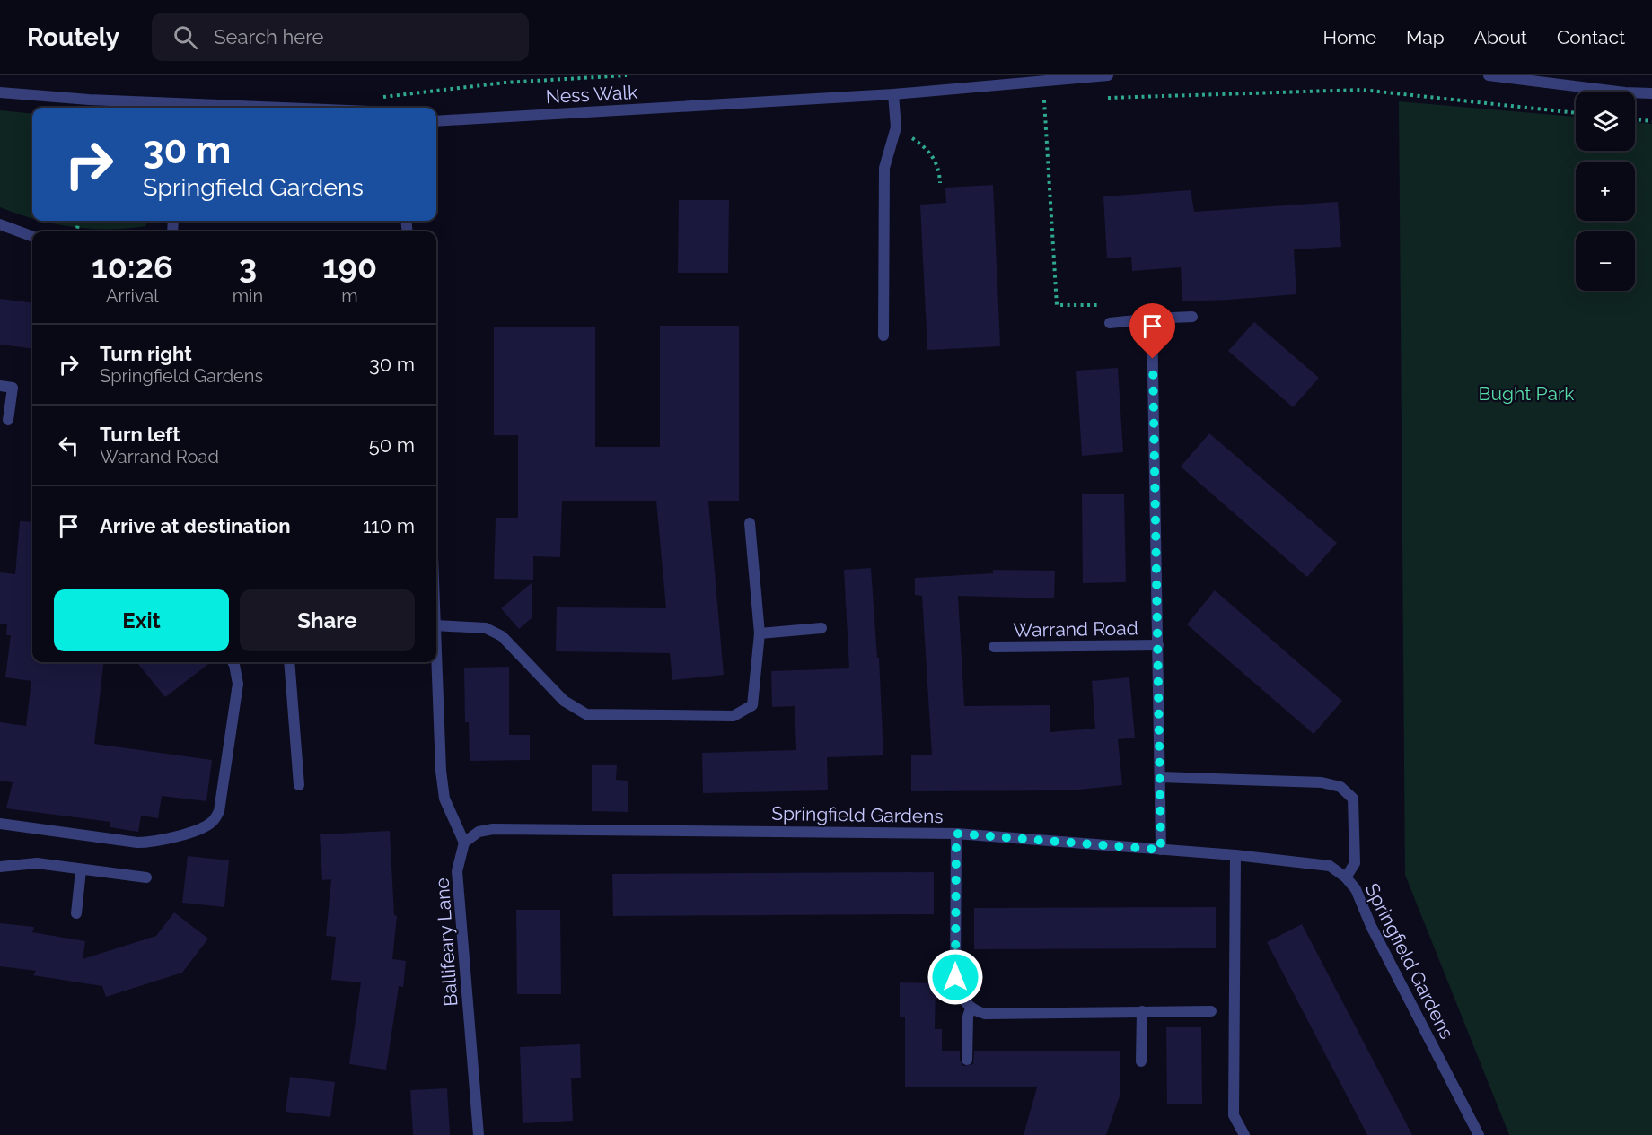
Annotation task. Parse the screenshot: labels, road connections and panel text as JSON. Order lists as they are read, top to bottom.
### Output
{
  "streets": {
    "street": [
      "Ness Walk",
      "Warrand Road",
      "Springfield Gardens",
      "Ballifeary Lane"
    ]
  },
  "crossings": [
    ["Warrand Road", "Springfield Gardens"],
    ["Springfield Gardens", "Ballifeary Lane"]
  ],
  "parks": ["Bught Park"],
  "page": {
    "header": "Routely",
    "search": "Search here",
    "nav": [
      "Home",
      "Map",
      "About",
      "Contact"
    ],
    "map_buttons": ["+", "−"],
    "turn": ["30 m", "Springfield Gardens"],
    "eta": [
      "10:26",
      "Arrival",
      "3",
      "min",
      "190",
      "m"
    ],
    "list": [
      {
        "name": "Turn right",
        "note": "Springfield Gardens",
        "value": "30 m"
      },
      {
        "name": "Turn left",
        "note": "Warrand Road",
        "value": "50 m"
      },
      {
        "name": "Arrive at destination",
        "value": "110 m"
      }
    ],
    "buttons": ["Exit", "Share"]
  }
}
